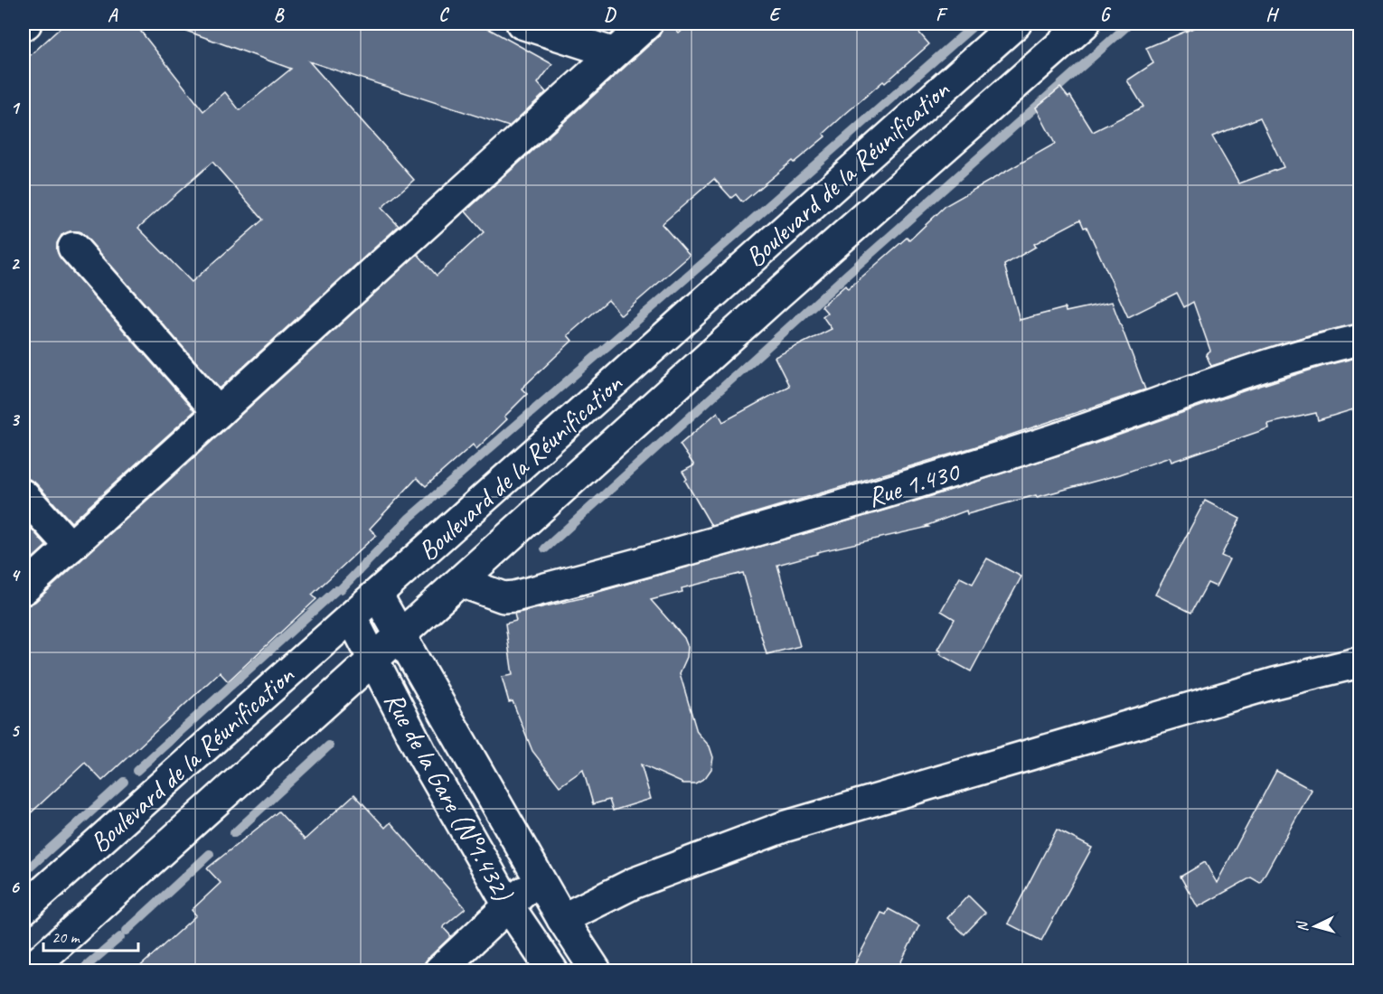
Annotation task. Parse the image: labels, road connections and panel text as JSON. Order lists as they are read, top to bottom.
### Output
{
  "streets": {
    "street": ["Boulevard de la Réunification", "Rue 1.430", "Rue de la Gare (N°1.432)"]
  },
  "crossings": [
    ["Boulevard de la Réunification", "Rue de la Gare (N°1.432)"]
  ],
  "scale_bar": "20 m",
  "north": "left",
  "grid": {
    "columns": [
      "A",
      "B",
      "C",
      "D",
      "E",
      "F",
      "G",
      "H"
    ],
    "rows": [
      "1",
      "2",
      "3",
      "4",
      "5",
      "6"
    ]
  }
}
